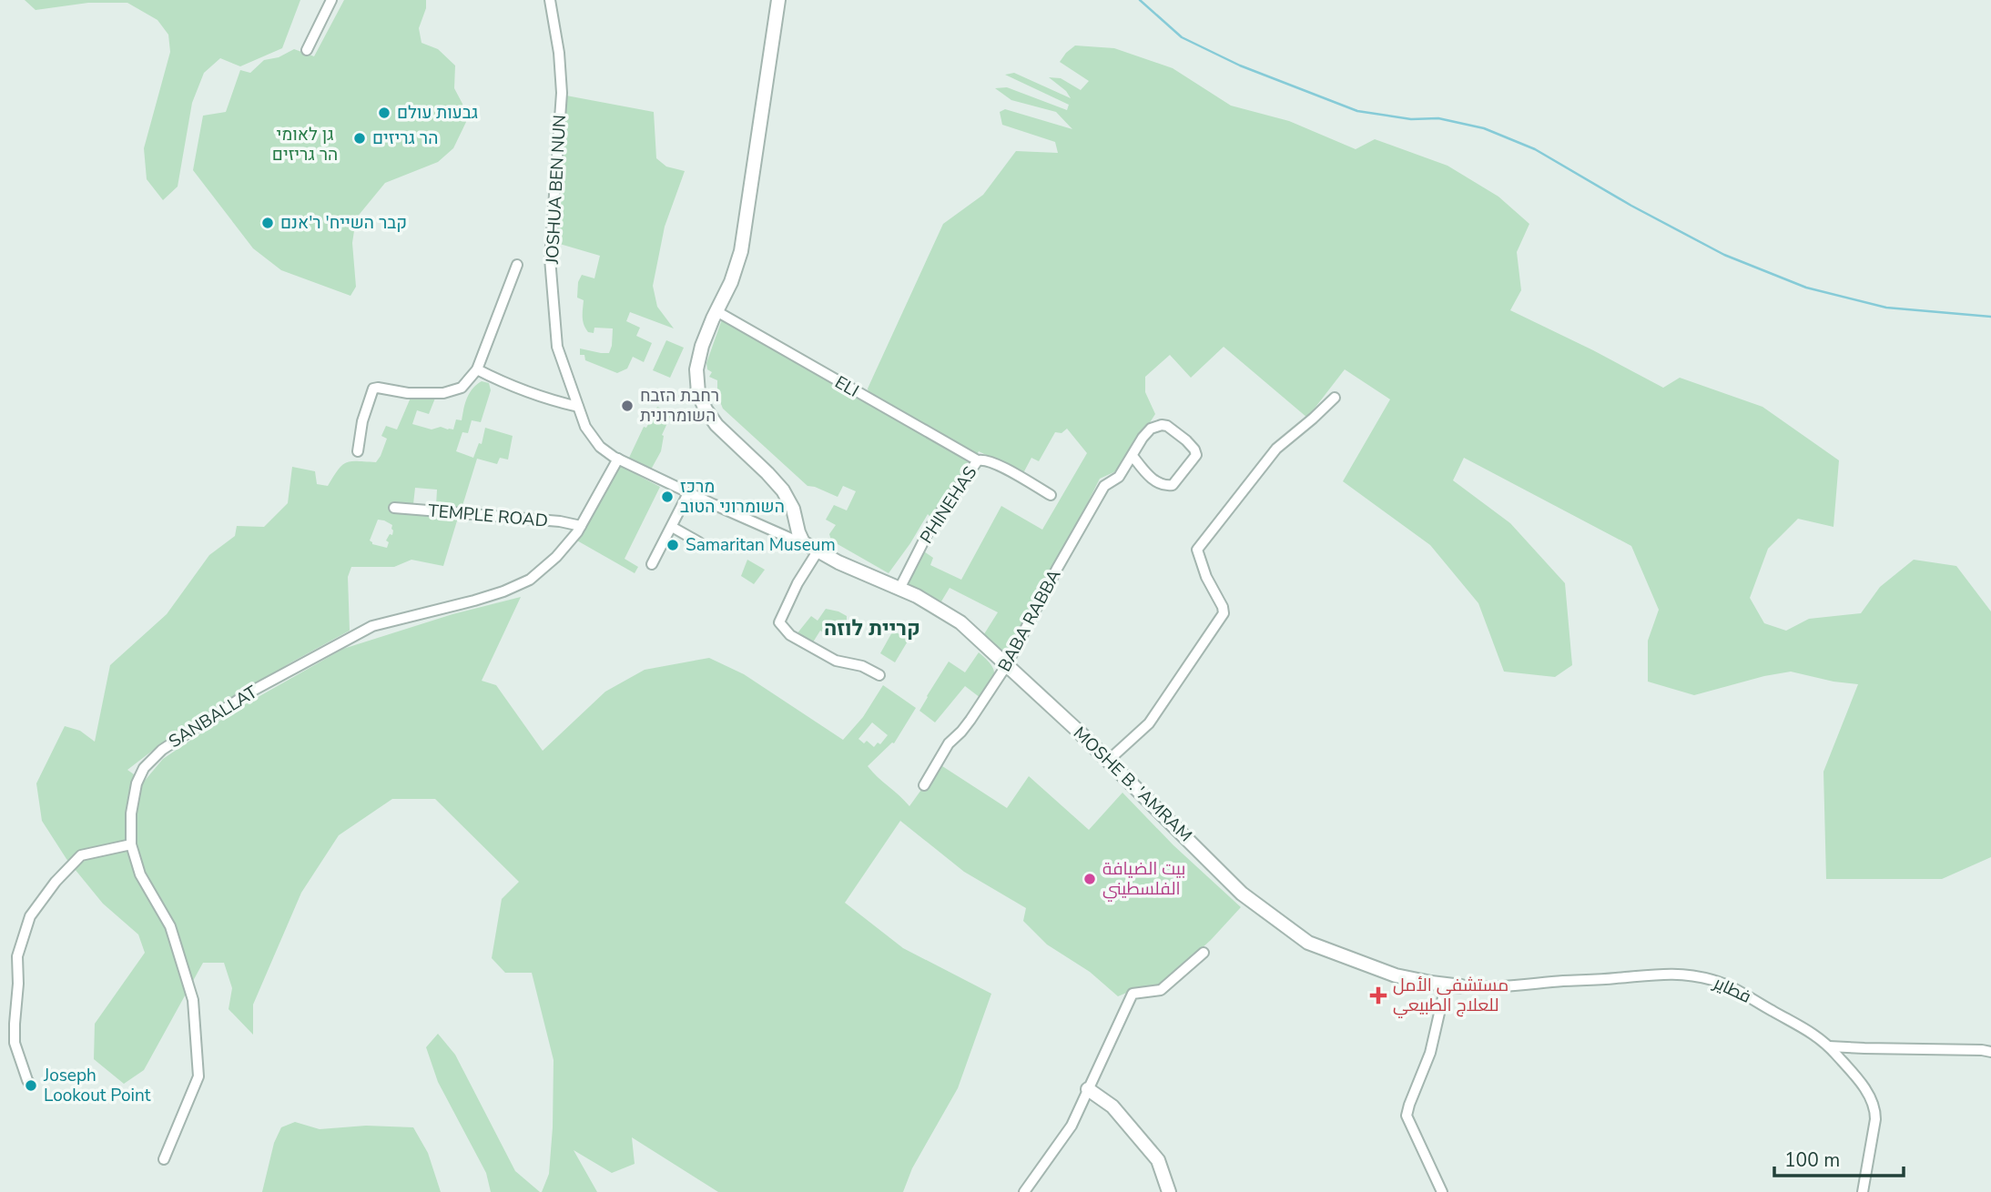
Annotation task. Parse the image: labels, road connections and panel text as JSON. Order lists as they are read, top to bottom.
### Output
{
  "streets": {
    "street": [
      "JOSHUA BEN NUN",
      "ELI",
      "PHINEHAS",
      "TEMPLE ROAD",
      "BABA RABBA",
      "SANBALLAT",
      "MOSHE B. 'AMRAM",
      "فطاير"
    ]
  },
  "crossings": [
    ["JOSHUA BEN NUN", "SANBALLAT"],
    ["JOSHUA BEN NUN", "MOSHE B. 'AMRAM"],
    ["ELI", "PHINEHAS"],
    ["PHINEHAS", "MOSHE B. 'AMRAM"],
    ["TEMPLE ROAD", "SANBALLAT"],
    ["BABA RABBA", "MOSHE B. 'AMRAM"],
    ["MOSHE B. 'AMRAM", "فطاير"]
  ],
  "districts": ["קריית לוזה"],
  "parks": ["גן לאומי הר גריזים"],
  "places": {
    "other": [
      "גבעות עולם",
      "הר גריזים",
      "קבר השייח' ר'אנם",
      "רחבת הזבח השומרונית",
      "מרכז השומרוני הטוב",
      "Samaritan Museum",
      "بيت الضيافة الفلسطيني",
      "Joseph Lookout Point"
    ],
    "health": ["مستشفى الأمل للعلاج الطبيعي"]
  },
  "scale_bar": "100 m"
}
